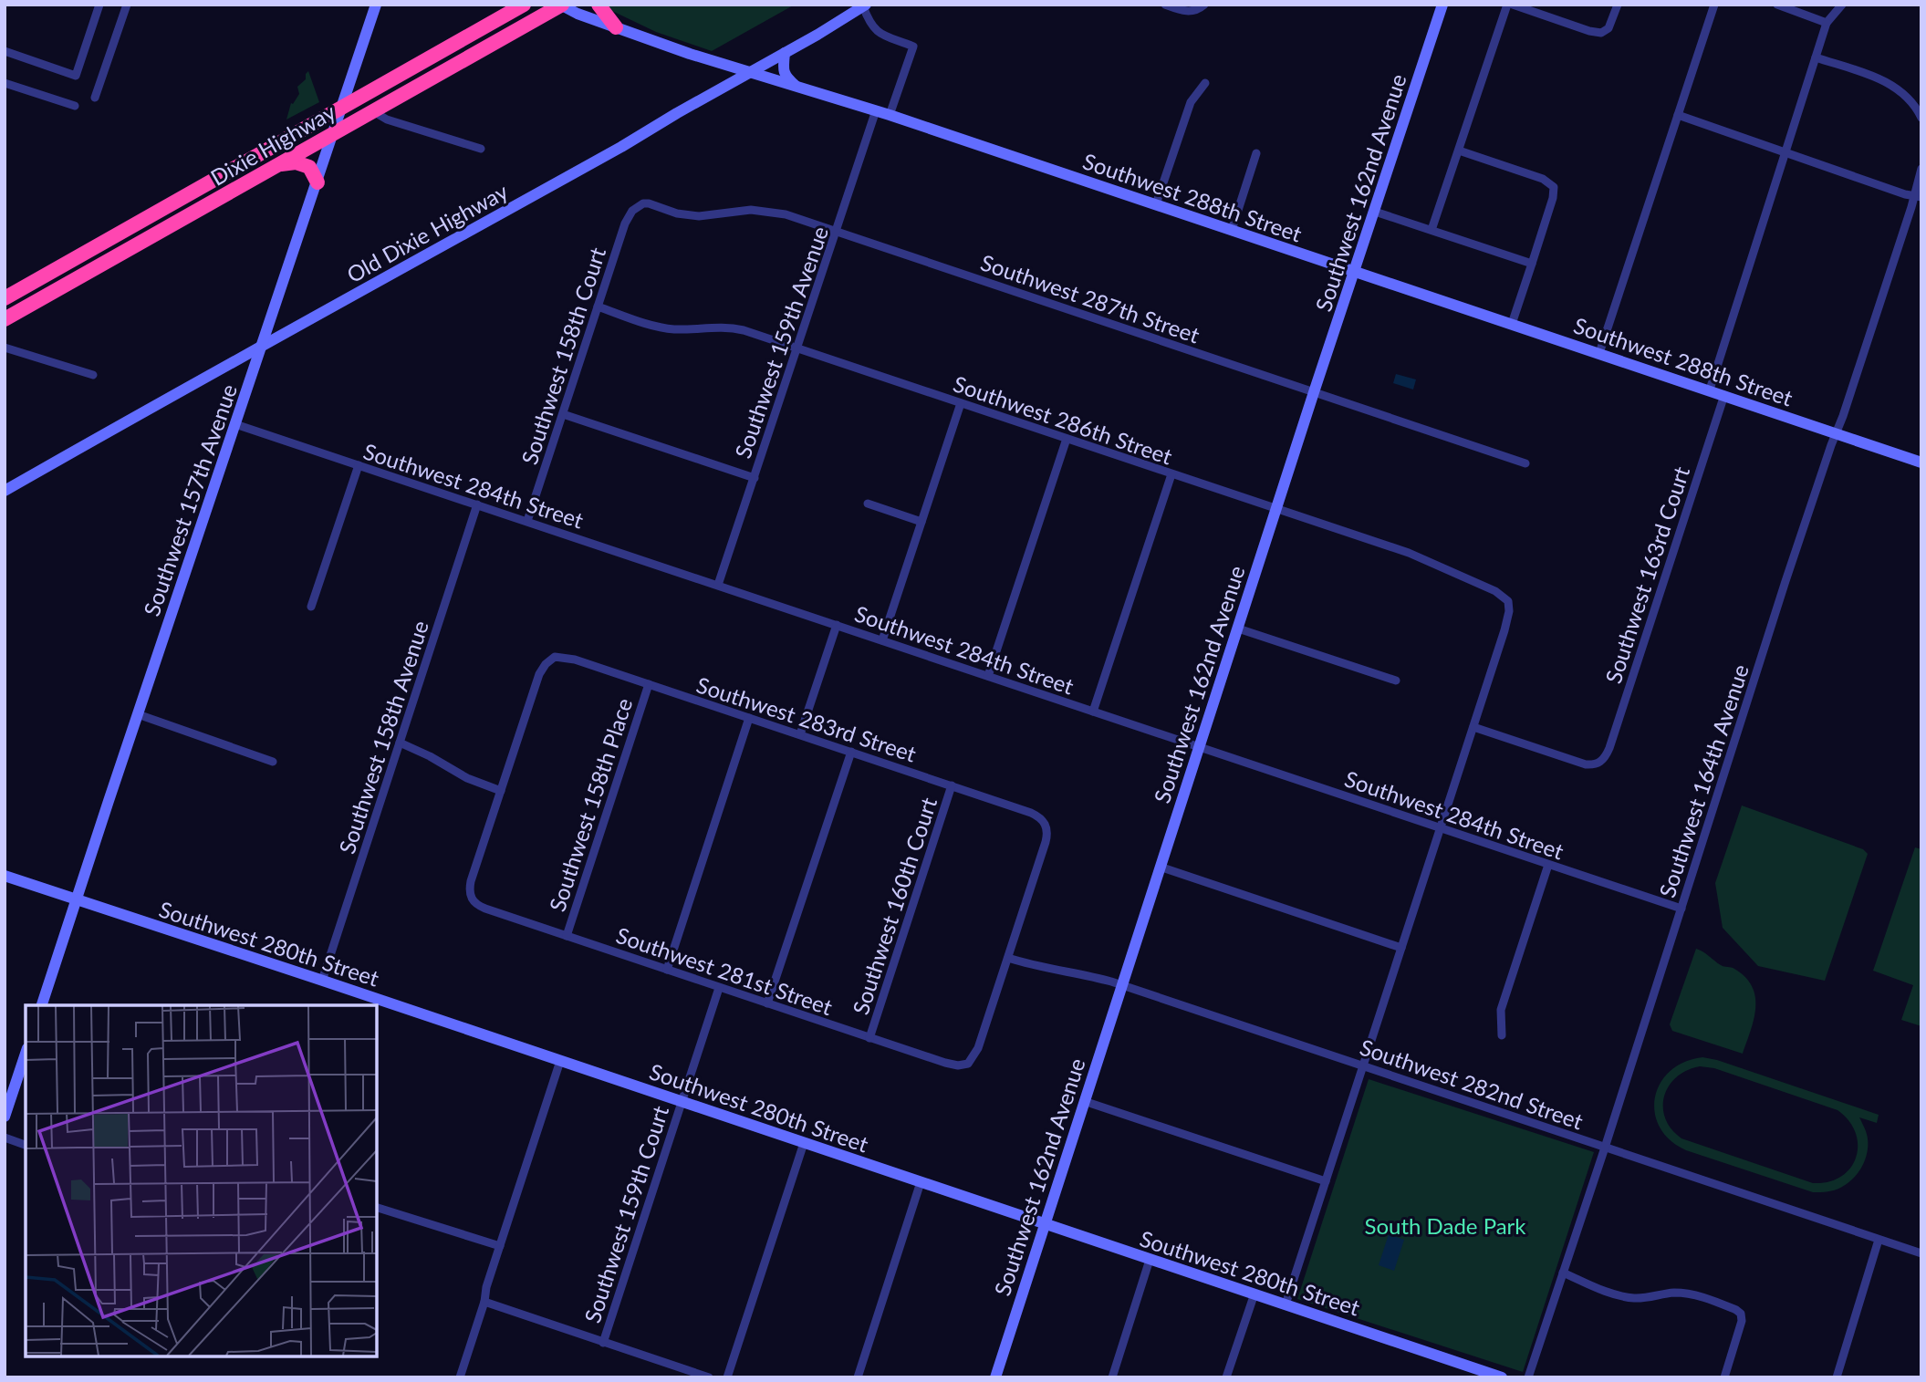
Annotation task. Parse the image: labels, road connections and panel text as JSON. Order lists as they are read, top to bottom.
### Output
{
  "streets": {
    "highway": ["Dixie Highway"],
    "street": [
      "Southwest 162nd Avenue",
      "Southwest 288th Street",
      "Old Dixie Highway",
      "Southwest 287th Street",
      "Southwest 159th Avenue",
      "Southwest 158th Court",
      "Southwest 286th Street",
      "Southwest 284th Street",
      "Southwest 157th Avenue",
      "Southwest 163rd Court",
      "Southwest 283rd Street",
      "Southwest 158th Avenue",
      "Southwest 164th Avenue",
      "Southwest 158th Place",
      "Southwest 160th Court",
      "Southwest 280th Street",
      "Southwest 281st Street",
      "Southwest 282nd Street",
      "Southwest 159th Court"
    ]
  },
  "crossings": [
    ["Dixie Highway", "Southwest 288th Street"],
    ["Dixie Highway", "Southwest 157th Avenue"],
    ["Southwest 162nd Avenue", "Southwest 288th Street"],
    ["Southwest 162nd Avenue", "Southwest 287th Street"],
    ["Southwest 162nd Avenue", "Southwest 286th Street"],
    ["Southwest 162nd Avenue", "Southwest 284th Street"],
    ["Southwest 162nd Avenue", "Southwest 280th Street"],
    ["Southwest 162nd Avenue", "Southwest 282nd Street"],
    ["Southwest 288th Street", "Old Dixie Highway"],
    ["Southwest 288th Street", "Southwest 159th Avenue"],
    ["Southwest 288th Street", "Southwest 163rd Court"],
    ["Southwest 288th Street", "Southwest 164th Avenue"],
    ["Old Dixie Highway", "Southwest 157th Avenue"],
    ["Southwest 287th Street", "Southwest 159th Avenue"],
    ["Southwest 287th Street", "Southwest 158th Court"],
    ["Southwest 159th Avenue", "Southwest 286th Street"],
    ["Southwest 159th Avenue", "Southwest 284th Street"],
    ["Southwest 158th Court", "Southwest 286th Street"],
    ["Southwest 158th Court", "Southwest 284th Street"],
    ["Southwest 286th Street", "Southwest 163rd Court"],
    ["Southwest 284th Street", "Southwest 157th Avenue"],
    ["Southwest 284th Street", "Southwest 158th Avenue"],
    ["Southwest 284th Street", "Southwest 164th Avenue"],
    ["Southwest 157th Avenue", "Southwest 280th Street"],
    ["Southwest 283rd Street", "Southwest 158th Place"],
    ["Southwest 283rd Street", "Southwest 160th Court"],
    ["Southwest 283rd Street", "Southwest 281st Street"],
    ["Southwest 283rd Street", "Southwest 282nd Street"],
    ["Southwest 158th Avenue", "Southwest 280th Street"],
    ["Southwest 164th Avenue", "Southwest 282nd Street"],
    ["Southwest 158th Place", "Southwest 281st Street"],
    ["Southwest 160th Court", "Southwest 281st Street"],
    ["Southwest 280th Street", "Southwest 159th Court"],
    ["Southwest 281st Street", "Southwest 282nd Street"],
    ["Southwest 281st Street", "Southwest 159th Court"]
  ],
  "parks": ["South Dade Park"]
}
